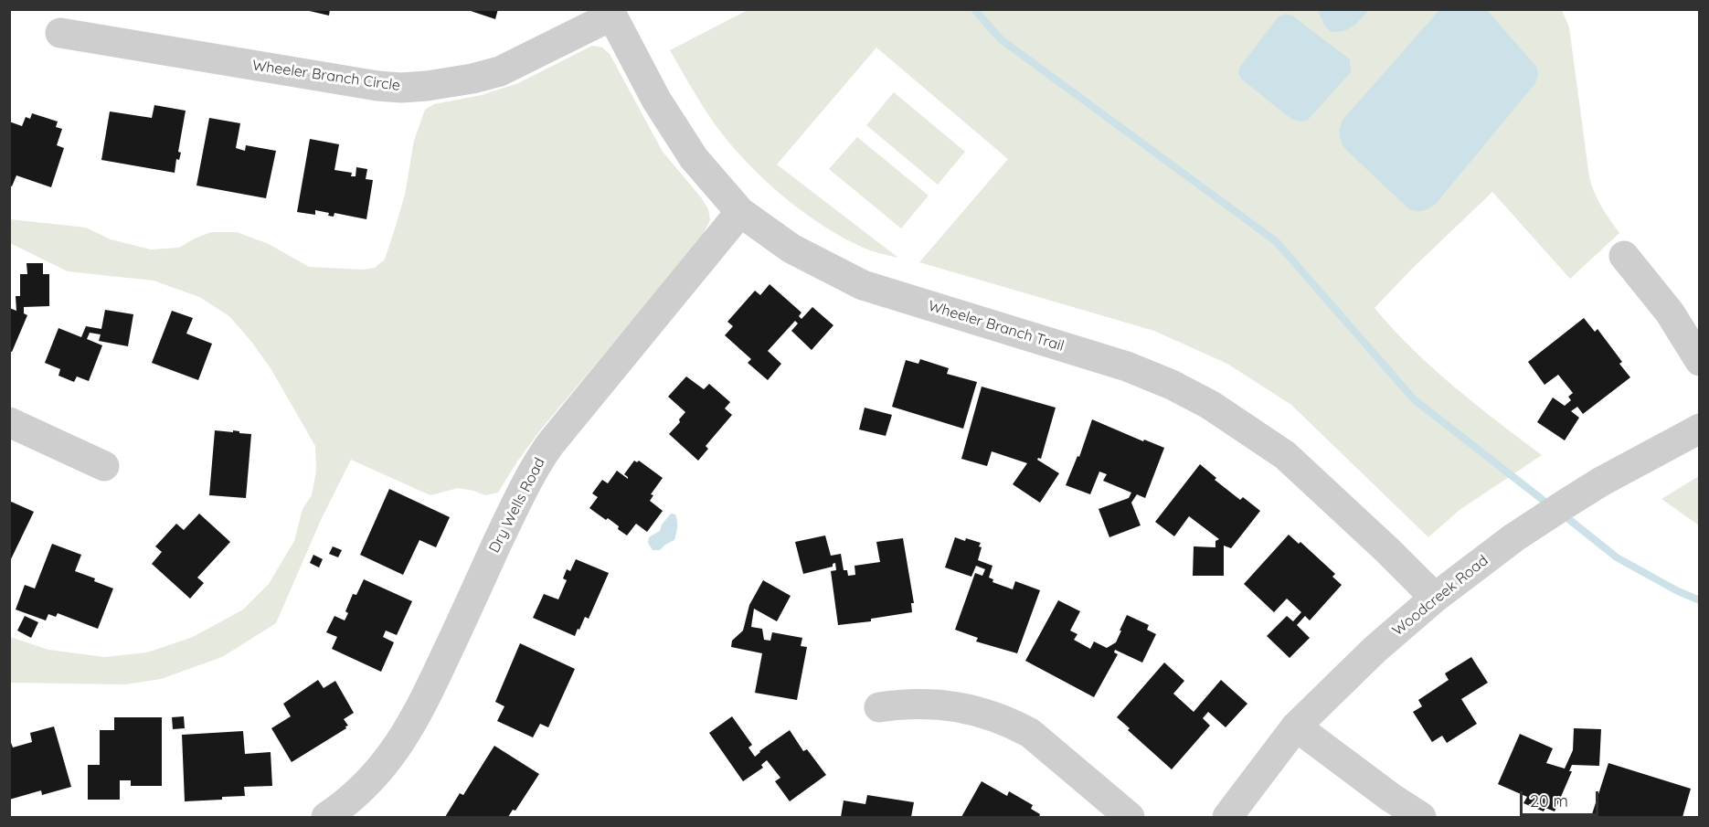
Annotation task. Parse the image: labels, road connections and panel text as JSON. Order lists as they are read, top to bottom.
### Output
{
  "streets": {
    "street": [
      "Wheeler Branch Circle",
      "Wheeler Branch Trail",
      "Dry Wells Road",
      "Woodcreek Road"
    ]
  },
  "crossings": [
    ["Wheeler Branch Circle", "Wheeler Branch Trail"],
    ["Wheeler Branch Trail", "Dry Wells Road"],
    ["Wheeler Branch Trail", "Woodcreek Road"]
  ],
  "scale_bar": "20 m"
}
